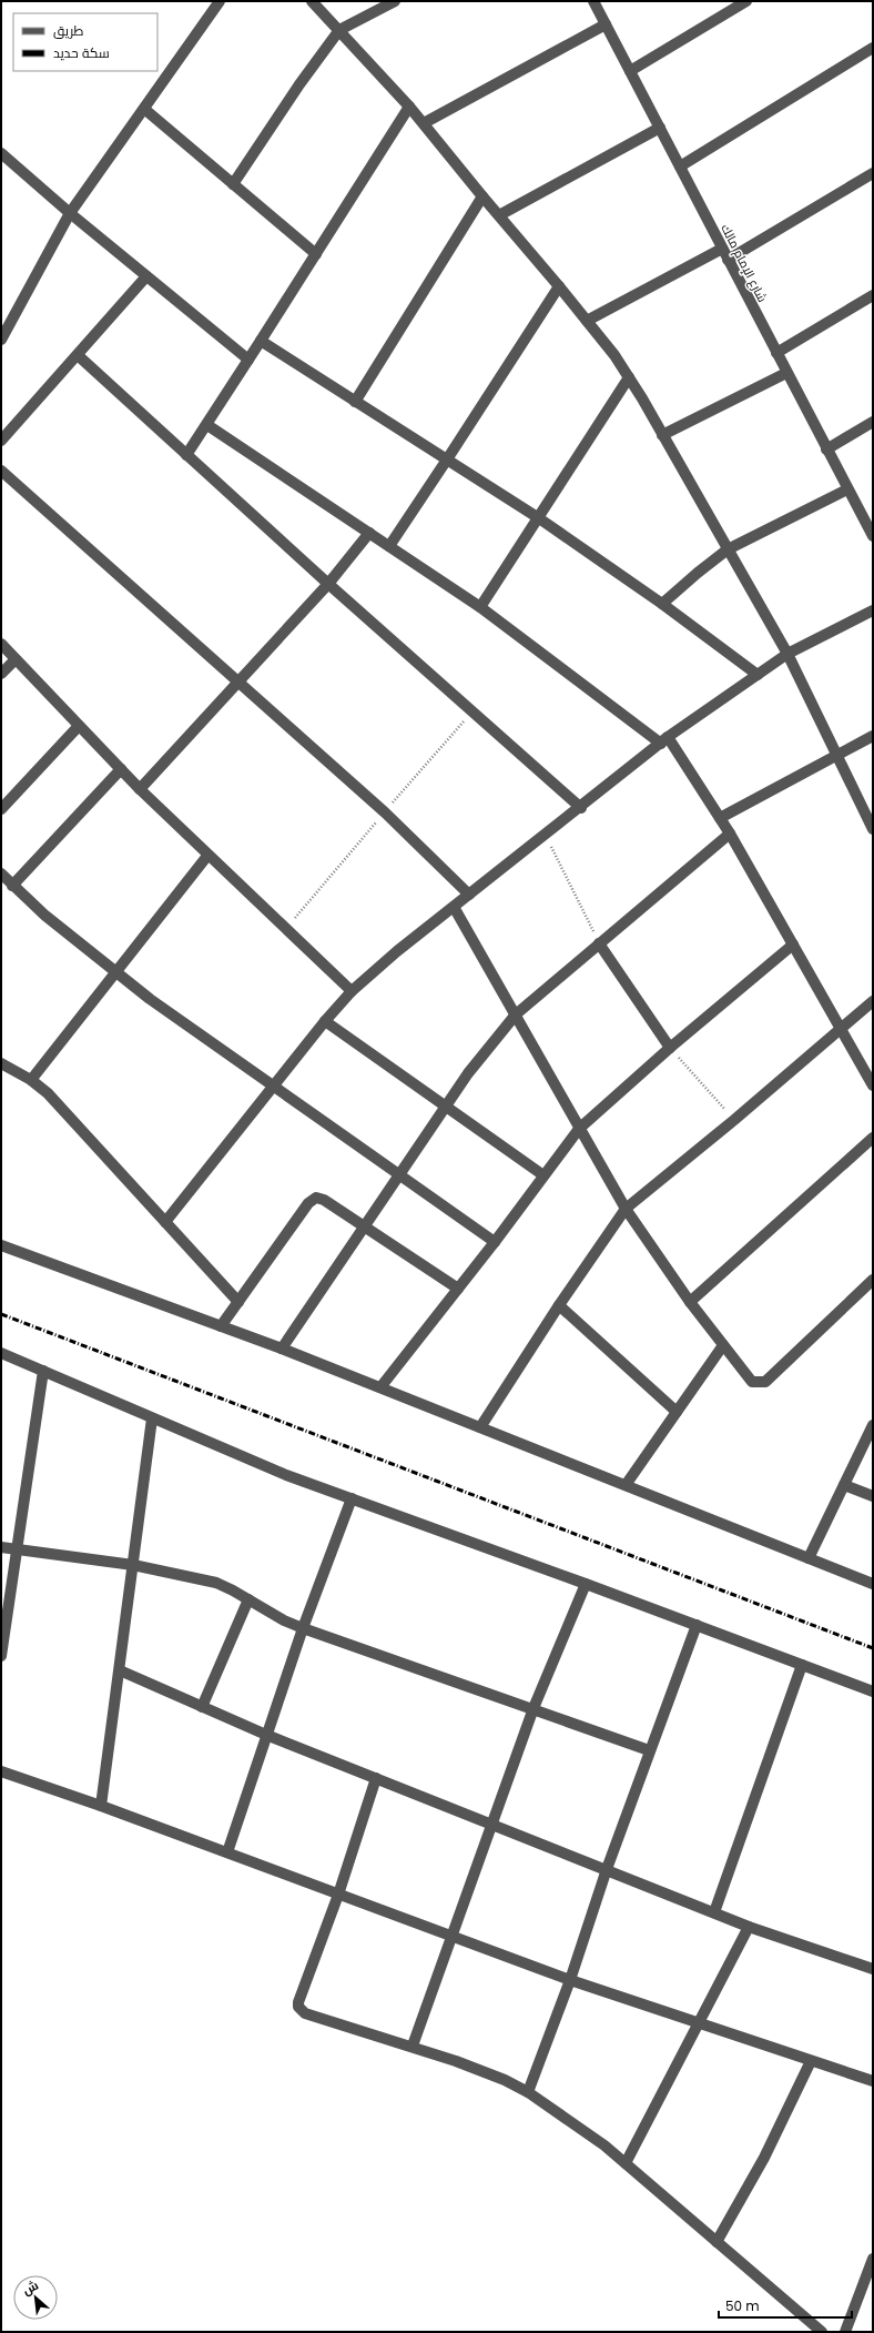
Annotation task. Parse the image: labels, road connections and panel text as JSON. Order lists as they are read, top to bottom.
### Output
{
  "streets": {
    "street": ["شارع الإمام مالك"]
  },
  "legend": ["طريق", "سكة حديد"],
  "scale_bar": "50 m",
  "north": "top left"
}
